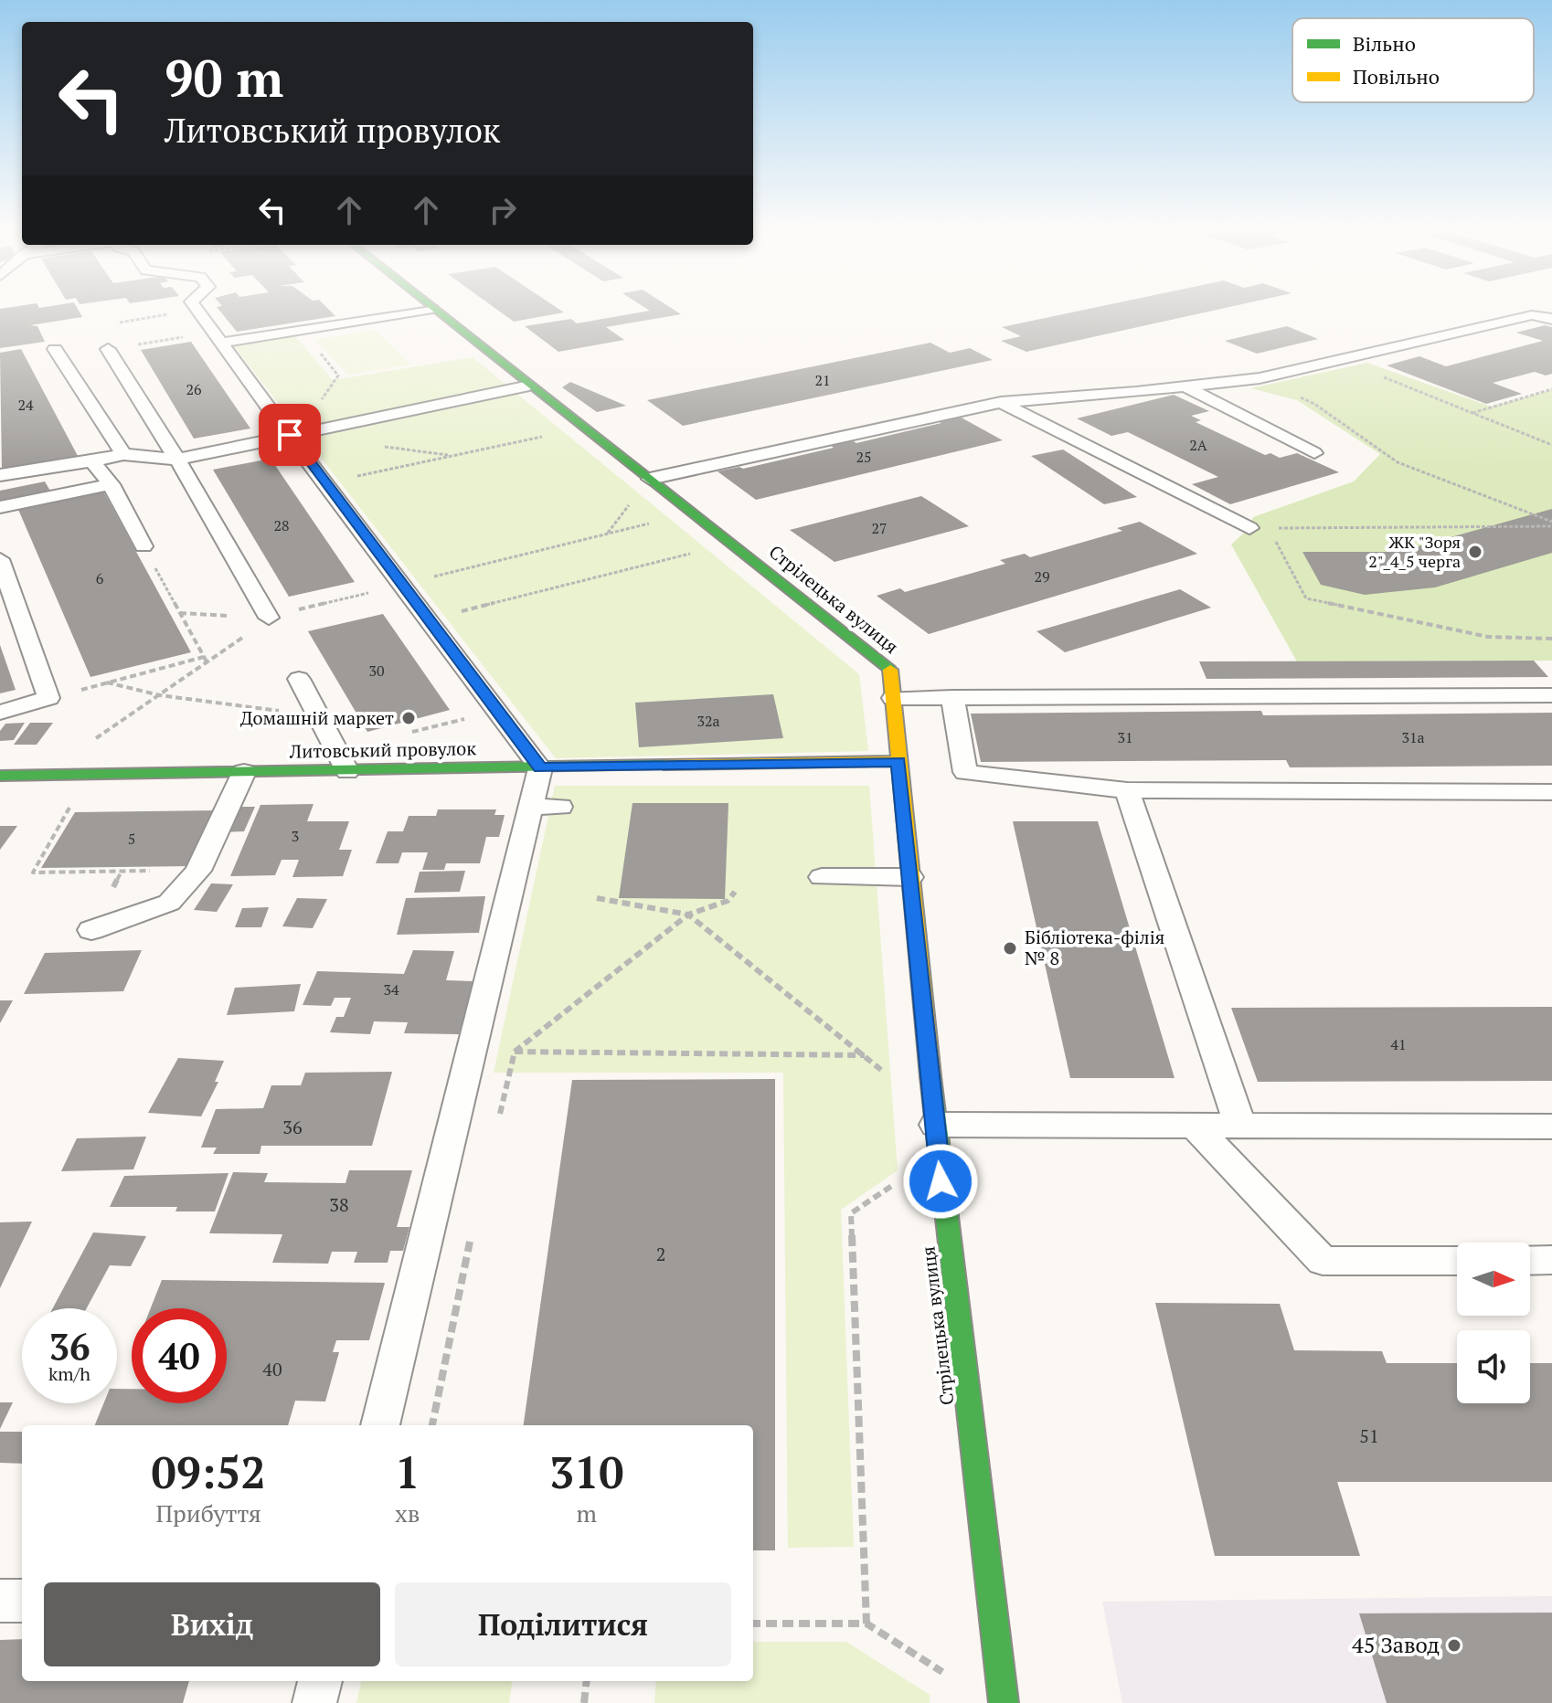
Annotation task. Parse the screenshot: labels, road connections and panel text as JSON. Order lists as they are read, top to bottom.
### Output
{
  "streets": {
    "street": ["Стрілецька вулиця", "Литовський провулок"]
  },
  "crossings": [
    ["Стрілецька вулиця", "Литовський провулок"]
  ],
  "places": [
    "ЖК \"Зоря 2\"_4_5 черга",
    "Домашній маркет",
    "Бібліотека-філія № 8",
    "45 Завод"
  ],
  "house_numbers": [
    "21",
    "26",
    "24",
    "2А",
    "25",
    "28",
    "27",
    "29",
    "6",
    "30",
    "32а",
    "31",
    "31а",
    "3",
    "5",
    "34",
    "41",
    "36",
    "38",
    "2",
    "40",
    "51"
  ],
  "legend": ["Вільно", "Повільно"],
  "north": "right",
  "page": {
    "turn": ["90 m", "Литовський провулок"],
    "speed": "36 km/h",
    "limit": "40",
    "eta": [
      "09:52",
      "Прибуття",
      "1",
      "хв",
      "310",
      "m"
    ],
    "buttons": ["Вихід", "Поділитися"]
  }
}
